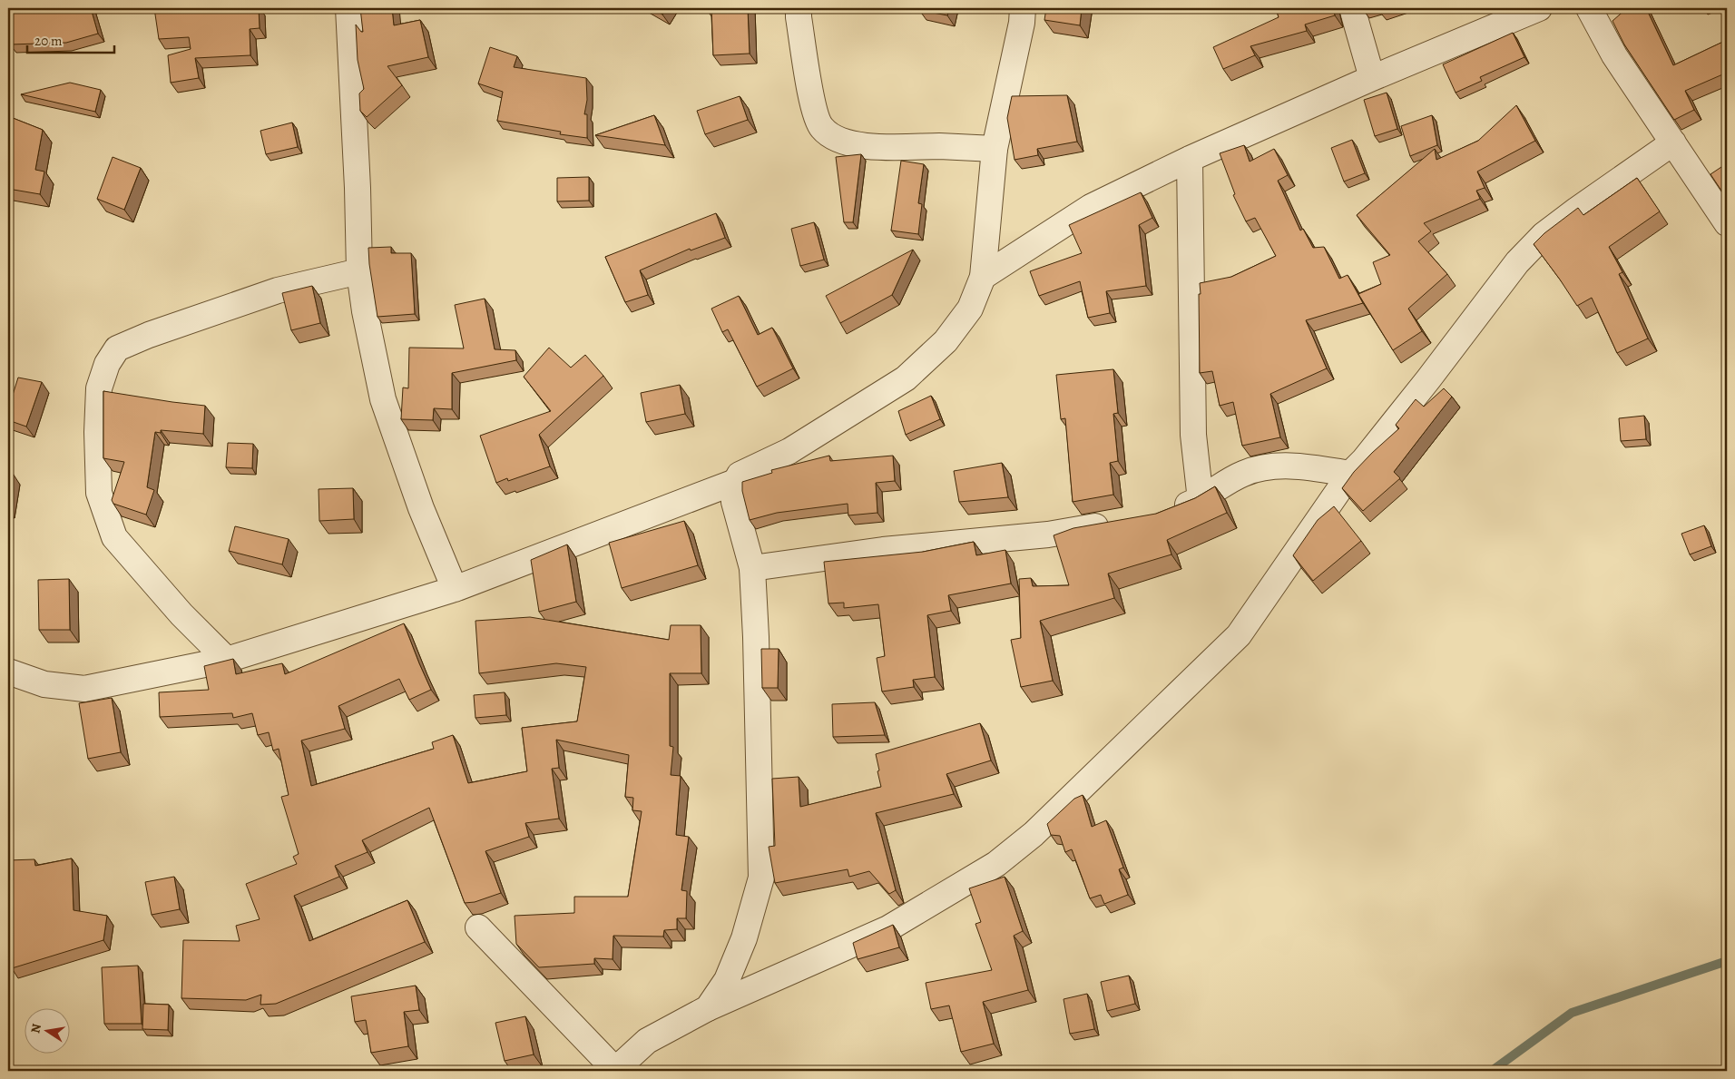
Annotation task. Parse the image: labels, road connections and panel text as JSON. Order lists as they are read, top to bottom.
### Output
{
  "scale_bar": "20 m",
  "north": "left"
}
